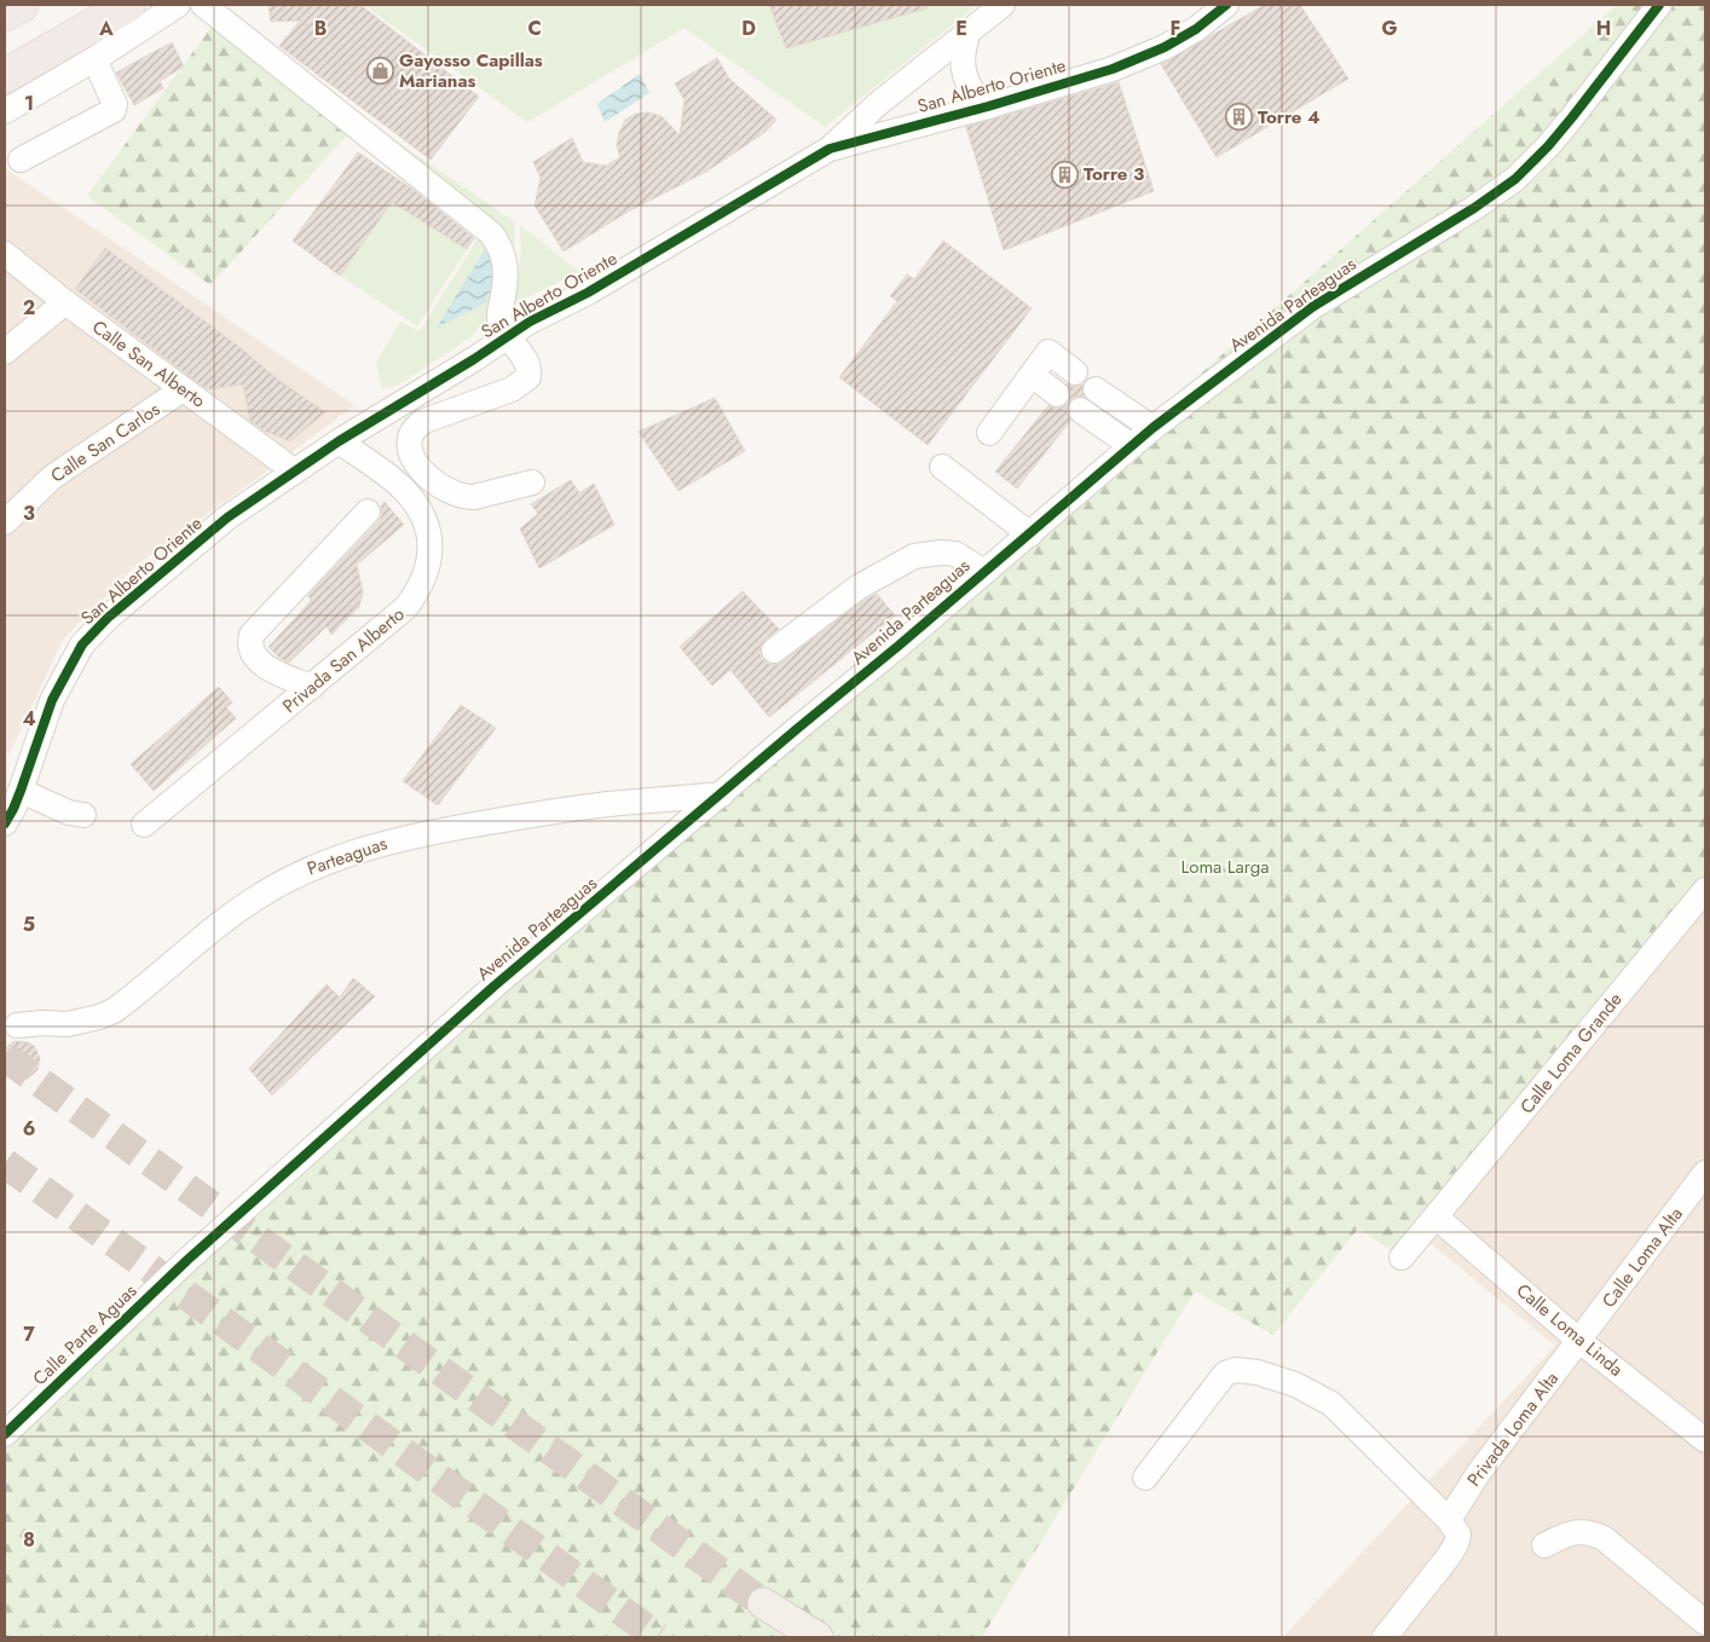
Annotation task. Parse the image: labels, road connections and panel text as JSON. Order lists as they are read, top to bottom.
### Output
{
  "streets": {
    "street": [
      "San Alberto Oriente",
      "Avenida Parteaguas",
      "Calle San Alberto",
      "Calle San Carlos",
      "Privada San Alberto",
      "Parteaguas",
      "Calle Loma Grande",
      "Calle Loma Alta",
      "Calle Loma Linda",
      "Calle Parte Aguas",
      "Privada Loma Alta"
    ]
  },
  "crossings": [
    ["San Alberto Oriente", "Calle San Alberto"],
    ["San Alberto Oriente", "Privada San Alberto"],
    ["Avenida Parteaguas", "Parteaguas"],
    ["Avenida Parteaguas", "Calle Parte Aguas"],
    ["Calle San Alberto", "Calle San Carlos"],
    ["Calle Loma Grande", "Calle Loma Linda"],
    ["Calle Loma Alta", "Calle Loma Linda"],
    ["Calle Loma Alta", "Privada Loma Alta"],
    ["Calle Loma Linda", "Privada Loma Alta"]
  ],
  "parks": ["Loma Larga"],
  "places": {
    "shop": ["Gayosso Capillas Marianas"],
    "building": ["Torre 4", "Torre 3"]
  },
  "grid": {
    "columns": [
      "A",
      "B",
      "C",
      "D",
      "E",
      "F",
      "G",
      "H"
    ],
    "rows": [
      "1",
      "2",
      "3",
      "4",
      "5",
      "6",
      "7",
      "8"
    ]
  }
}
